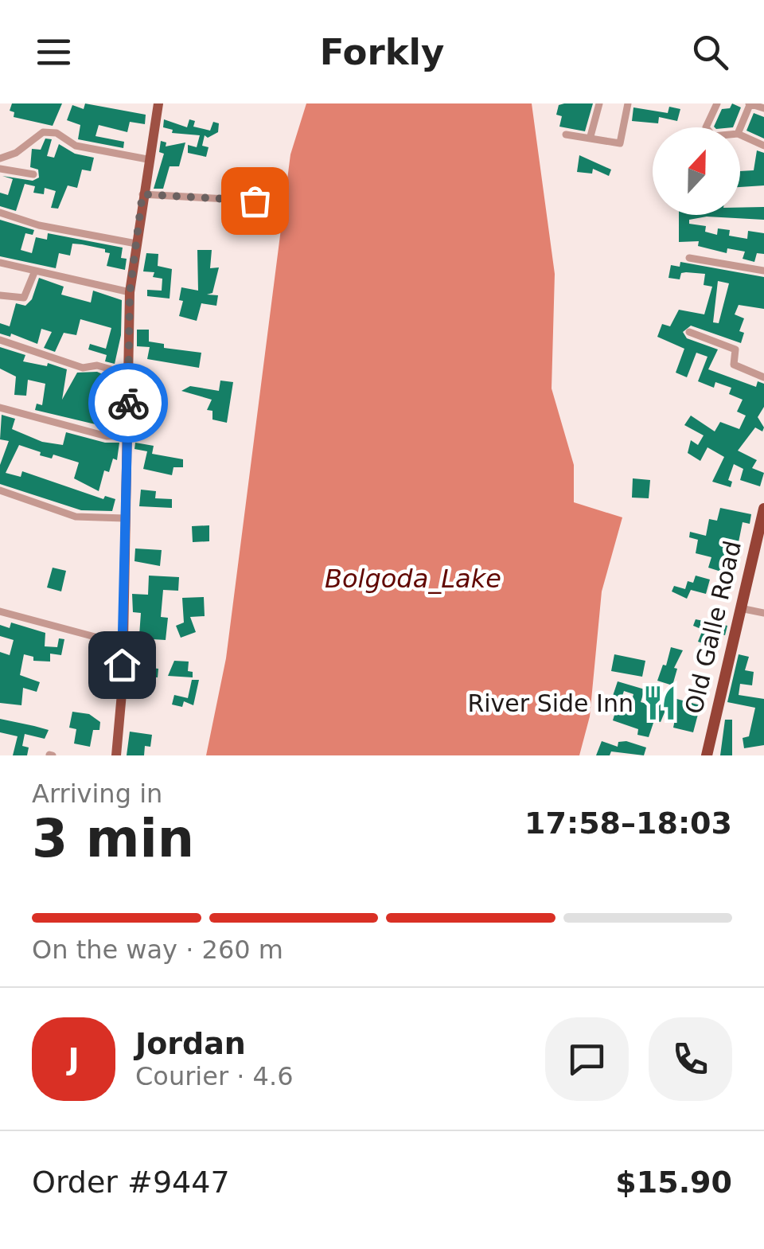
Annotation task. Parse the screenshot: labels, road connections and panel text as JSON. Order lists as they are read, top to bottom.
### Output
{
  "streets": {
    "highway": ["Old Galle Road"]
  },
  "water": ["Bolgoda_Lake"],
  "places": {
    "restaurant": ["River Side Inn"]
  },
  "north": "top",
  "page": {
    "header": "Forkly",
    "heading": ["3 min", "Arriving in", "17:58–18:03"],
    "panel": [
      "Jordan",
      "Courier · 4.6",
      "Order #9447",
      "$15.90"
    ],
    "bar": "On the way · 260 m",
    "round": "J"
  }
}
